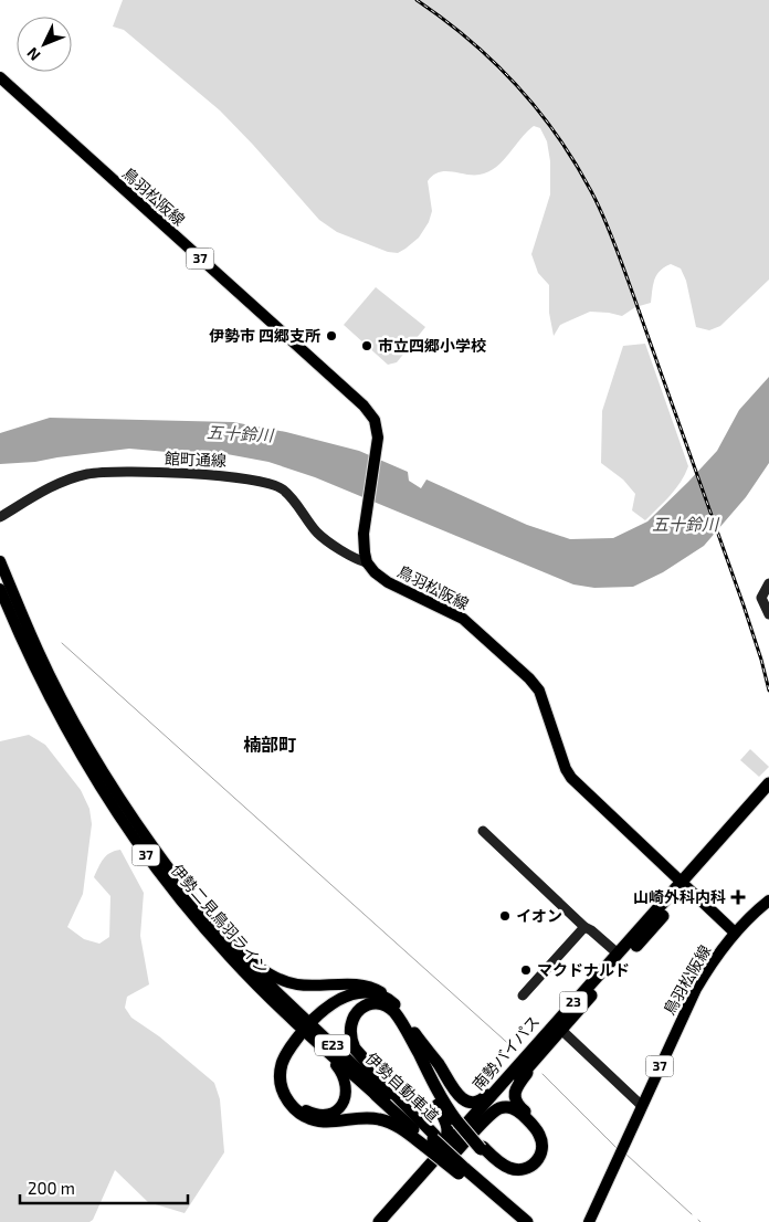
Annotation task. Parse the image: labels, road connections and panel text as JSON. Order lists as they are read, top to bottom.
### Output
{
  "streets": {
    "highway": [
      "23",
      "E23",
      "南勢バイパス",
      "伊勢自動車道"
    ],
    "main road": ["鳥羽松阪線", "37", "伊勢二見鳥羽ライン"],
    "street": ["館町通線"]
  },
  "crossings": [
    ["鳥羽松阪線", "館町通線"],
    ["鳥羽松阪線", "南勢バイパス"],
    ["37", "伊勢二見鳥羽ライン"],
    ["37", "E23"],
    ["37", "伊勢自動車道"],
    ["伊勢二見鳥羽ライン", "E23"],
    ["伊勢二見鳥羽ライン", "伊勢自動車道"],
    ["E23", "伊勢自動車道"]
  ],
  "districts": ["楠部町"],
  "water": ["五十鈴川"],
  "places": {
    "other": [
      "伊勢市 四郷支所",
      "市立四郷小学校",
      "イオン",
      "マクドナルド"
    ],
    "health": ["山崎外科内科"]
  },
  "scale_bar": "200 m",
  "north": "bottom left"
}
